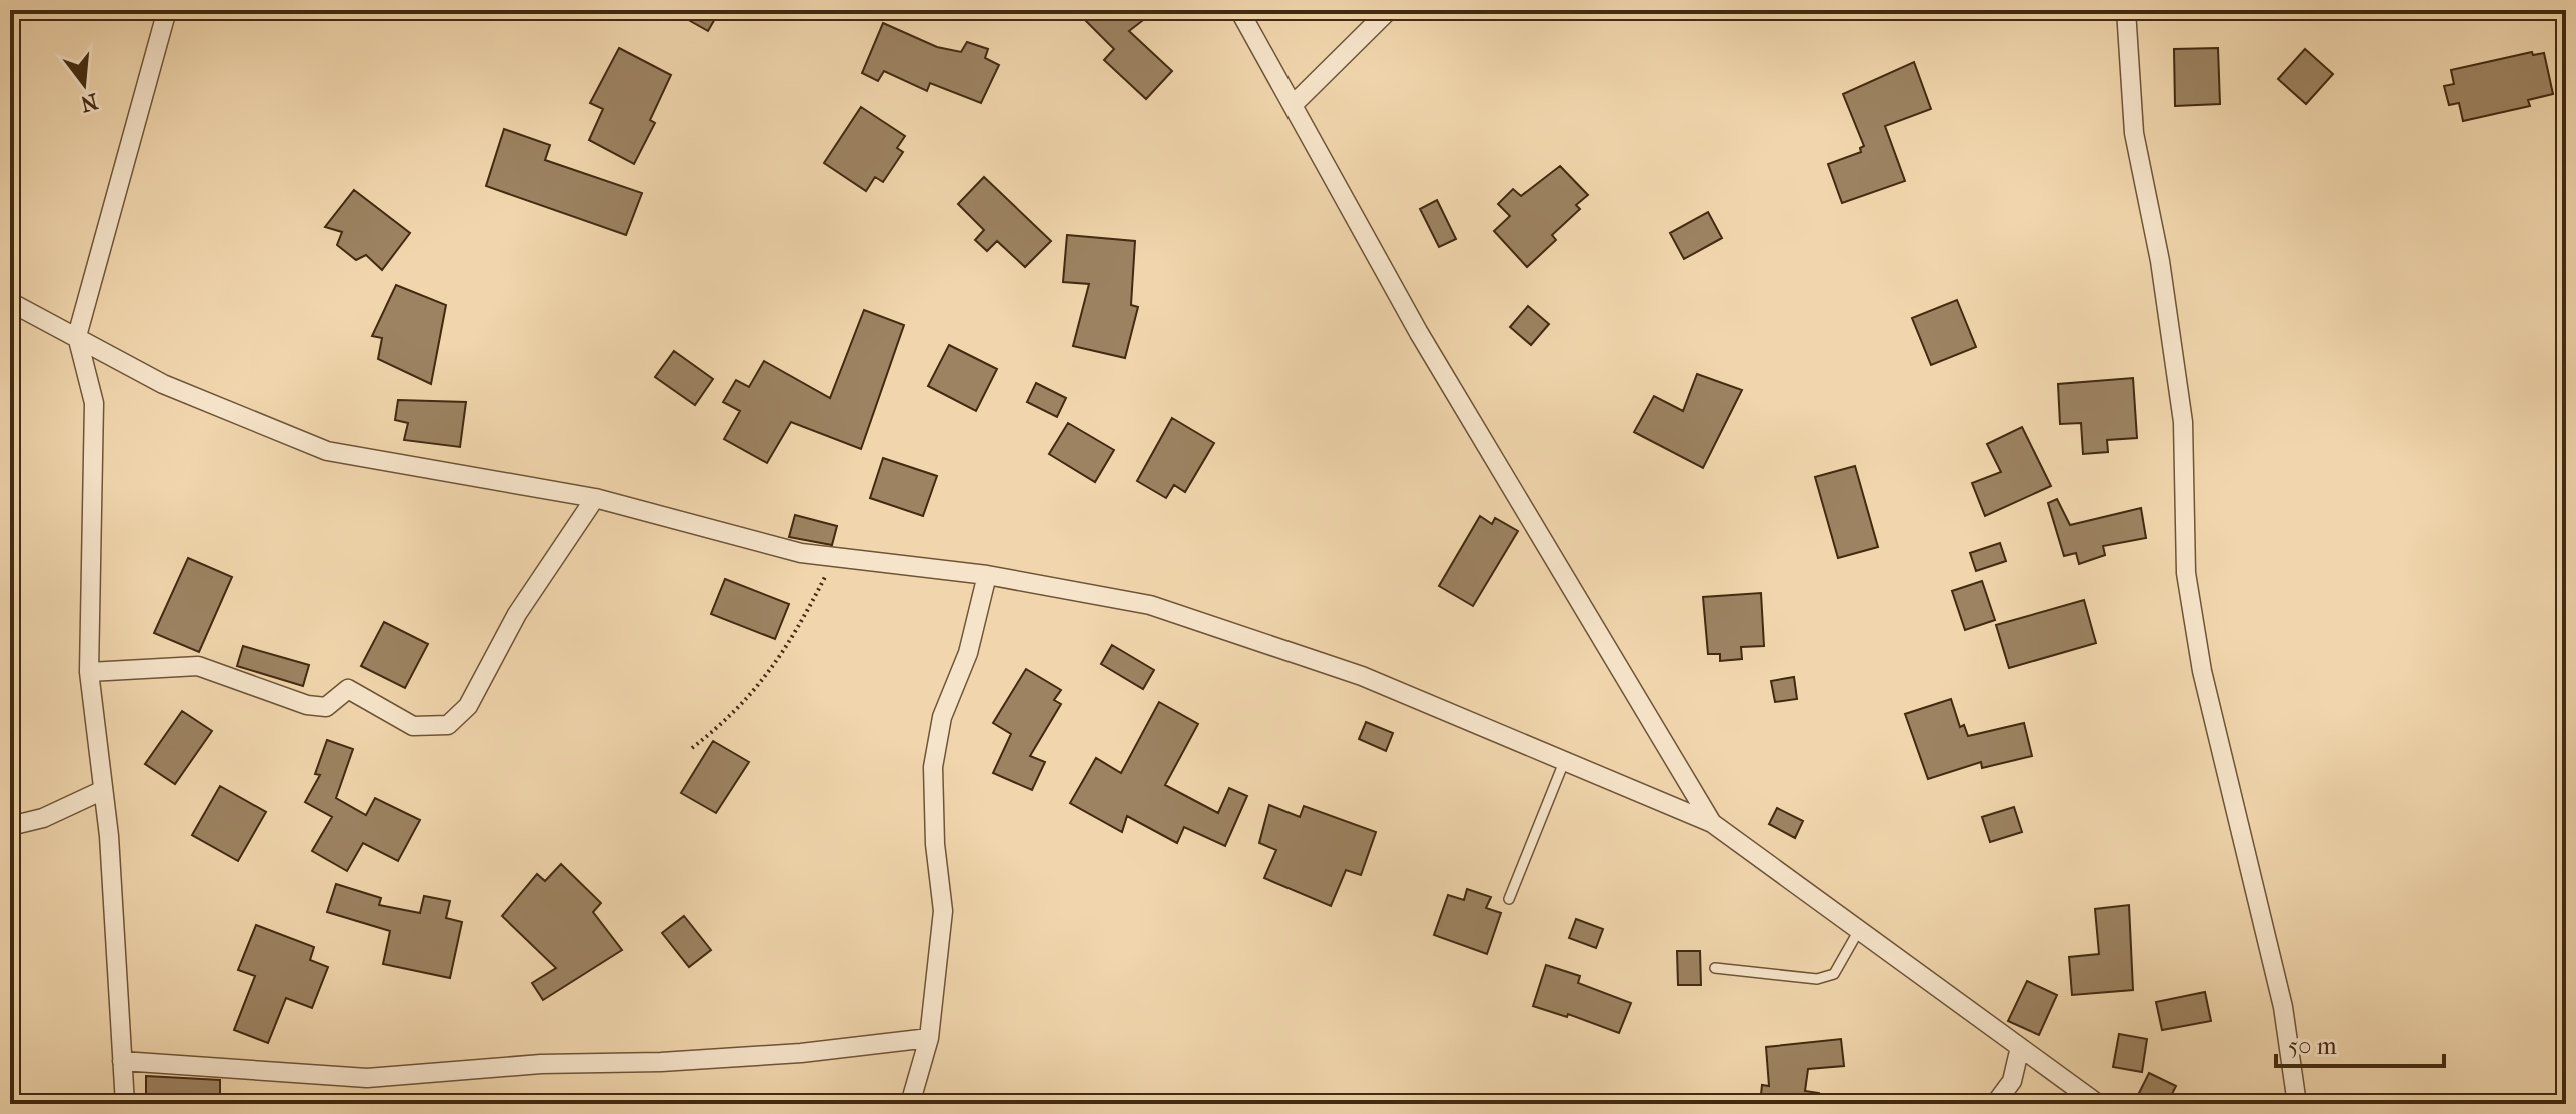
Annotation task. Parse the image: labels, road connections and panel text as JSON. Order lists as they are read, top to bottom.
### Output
{
  "scale_bar": "50 m",
  "north": "bottom"
}
